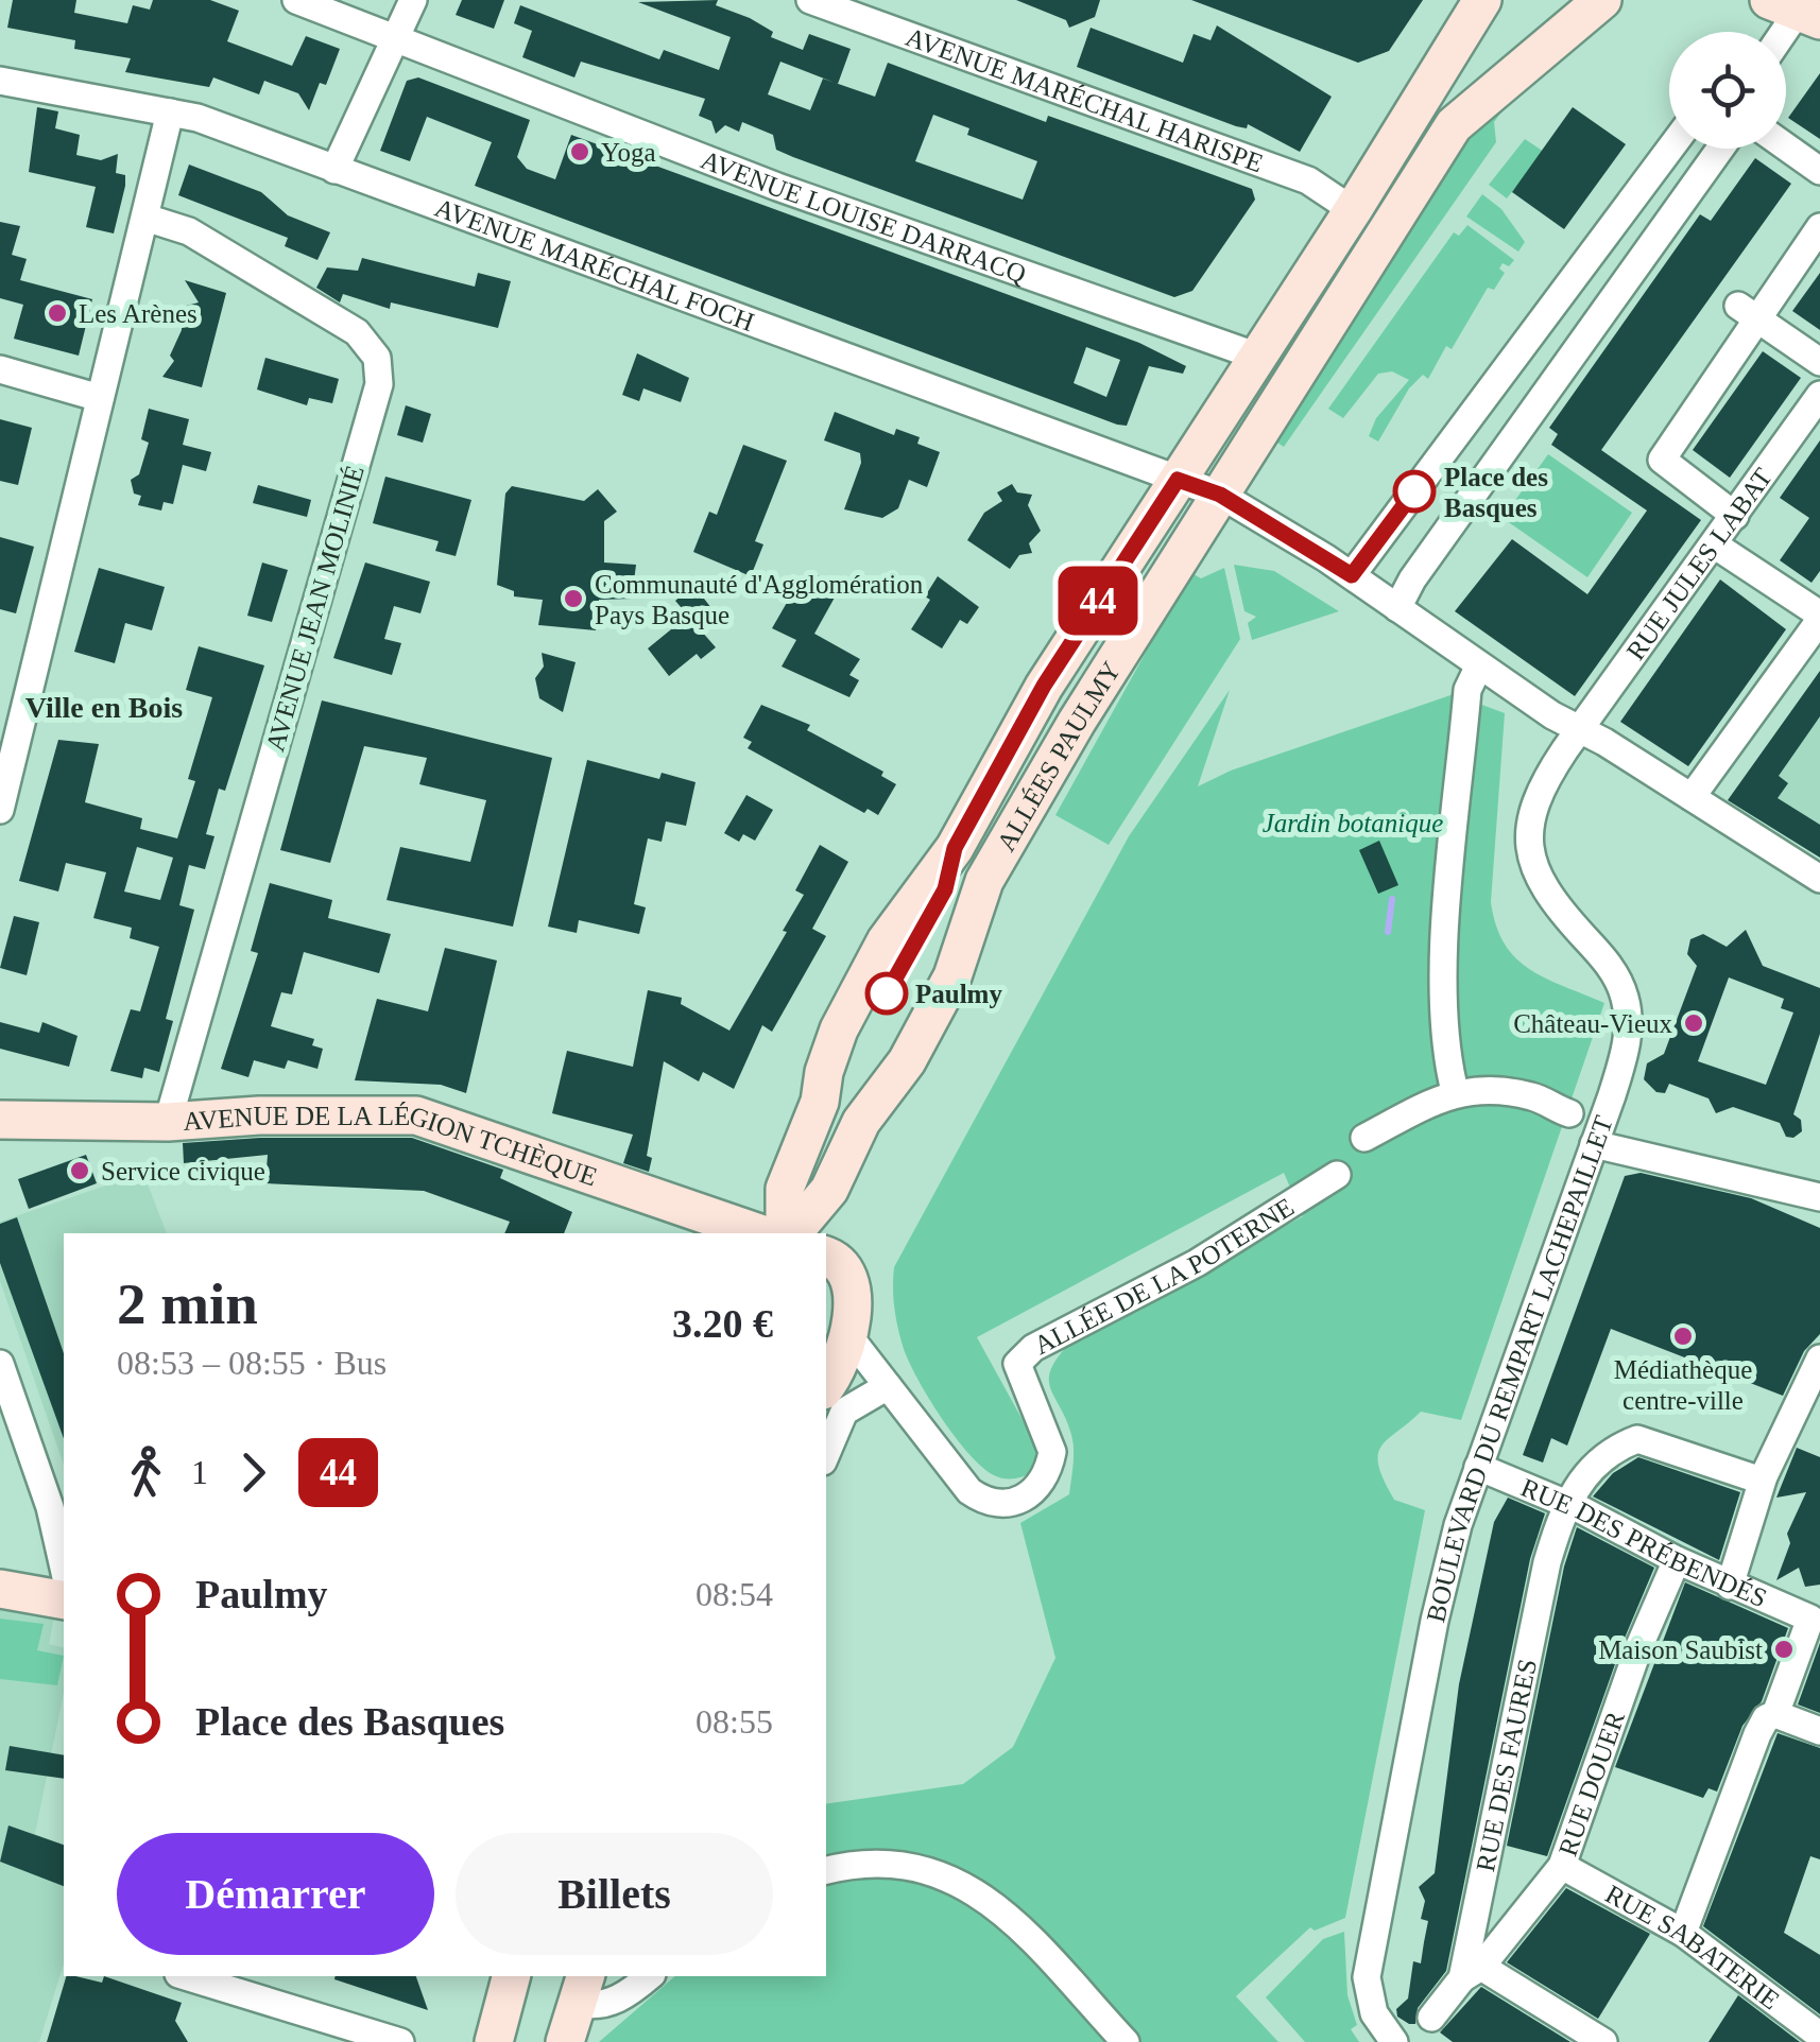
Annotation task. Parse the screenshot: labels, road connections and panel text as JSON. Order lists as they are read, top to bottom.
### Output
{
  "streets": {
    "main road": ["ALLÉES PAULMY", "AVENUE DE LA LÉGION TCHÈQUE"],
    "street": [
      "AVENUE MARÉCHAL HARISPE",
      "AVENUE LOUISE DARRACQ",
      "AVENUE MARÉCHAL FOCH",
      "RUE JULES LABAT",
      "AVENUE JEAN MOLINIÉ",
      "ALLÉE DE LA POTERNE",
      "BOULEVARD DU REMPART LACHEPAILLET",
      "RUE DES PRÉBENDÉS",
      "RUE DES FAURES",
      "RUE DOUER",
      "RUE SABATERIE"
    ]
  },
  "crossings": [
    ["AVENUE MARÉCHAL FOCH", "RUE JULES LABAT"],
    ["AVENUE MARÉCHAL FOCH", "ALLÉES PAULMY"],
    ["AVENUE MARÉCHAL FOCH", "BOULEVARD DU REMPART LACHEPAILLET"],
    ["RUE JULES LABAT", "BOULEVARD DU REMPART LACHEPAILLET"],
    ["AVENUE JEAN MOLINIÉ", "AVENUE DE LA LÉGION TCHÈQUE"],
    ["BOULEVARD DU REMPART LACHEPAILLET", "RUE DES PRÉBENDÉS"],
    ["RUE DES PRÉBENDÉS", "RUE DES FAURES"],
    ["RUE DES PRÉBENDÉS", "RUE DOUER"],
    ["RUE DES FAURES", "RUE DOUER"],
    ["RUE DOUER", "RUE SABATERIE"]
  ],
  "districts": ["Ville en Bois"],
  "parks": ["Jardin botanique"],
  "places": [
    "Yoga",
    "Les Arènes",
    "Place des Basques",
    "Communauté d'Agglomération Pays Basque",
    "Paulmy",
    "Château-Vieux",
    "Service civique",
    "Médiathèque centre-ville",
    "Maison Saubist"
  ],
  "lines": ["bus line 44"],
  "page": {
    "on_map": "44",
    "heading": ["2 min", "08:53 – 08:55 · Bus", "3.20 €"],
    "legs": ["1", "44"],
    "list": [
      {
        "name": "Paulmy",
        "value": "08:54"
      },
      {
        "name": "Place des Basques",
        "value": "08:55"
      }
    ],
    "buttons": ["Démarrer", "Billets"]
  }
}
